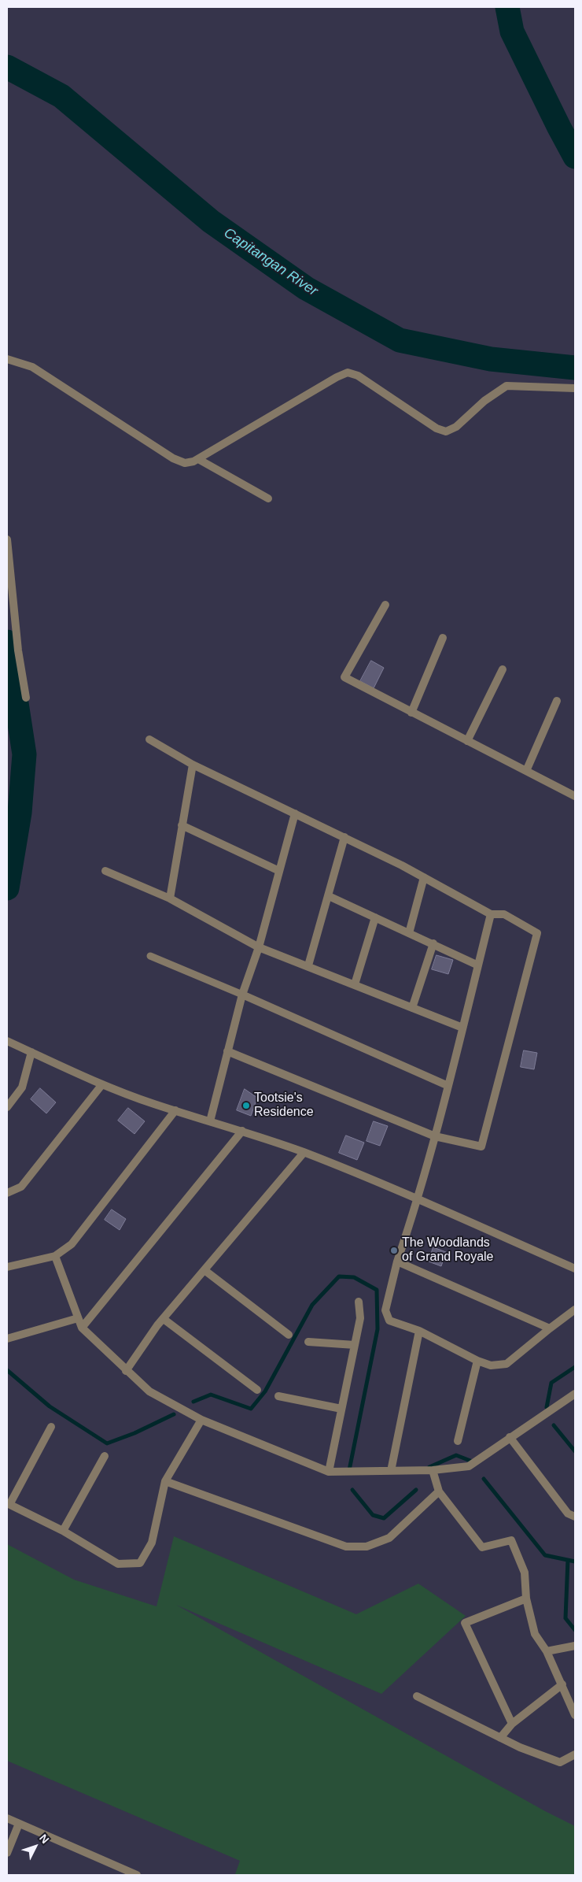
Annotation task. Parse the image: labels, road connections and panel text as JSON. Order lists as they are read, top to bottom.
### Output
{
  "water": ["Capitangan River"],
  "places": ["Tootsie's Residence", "The Woodlands of Grand Royale"],
  "north": "top right"
}
